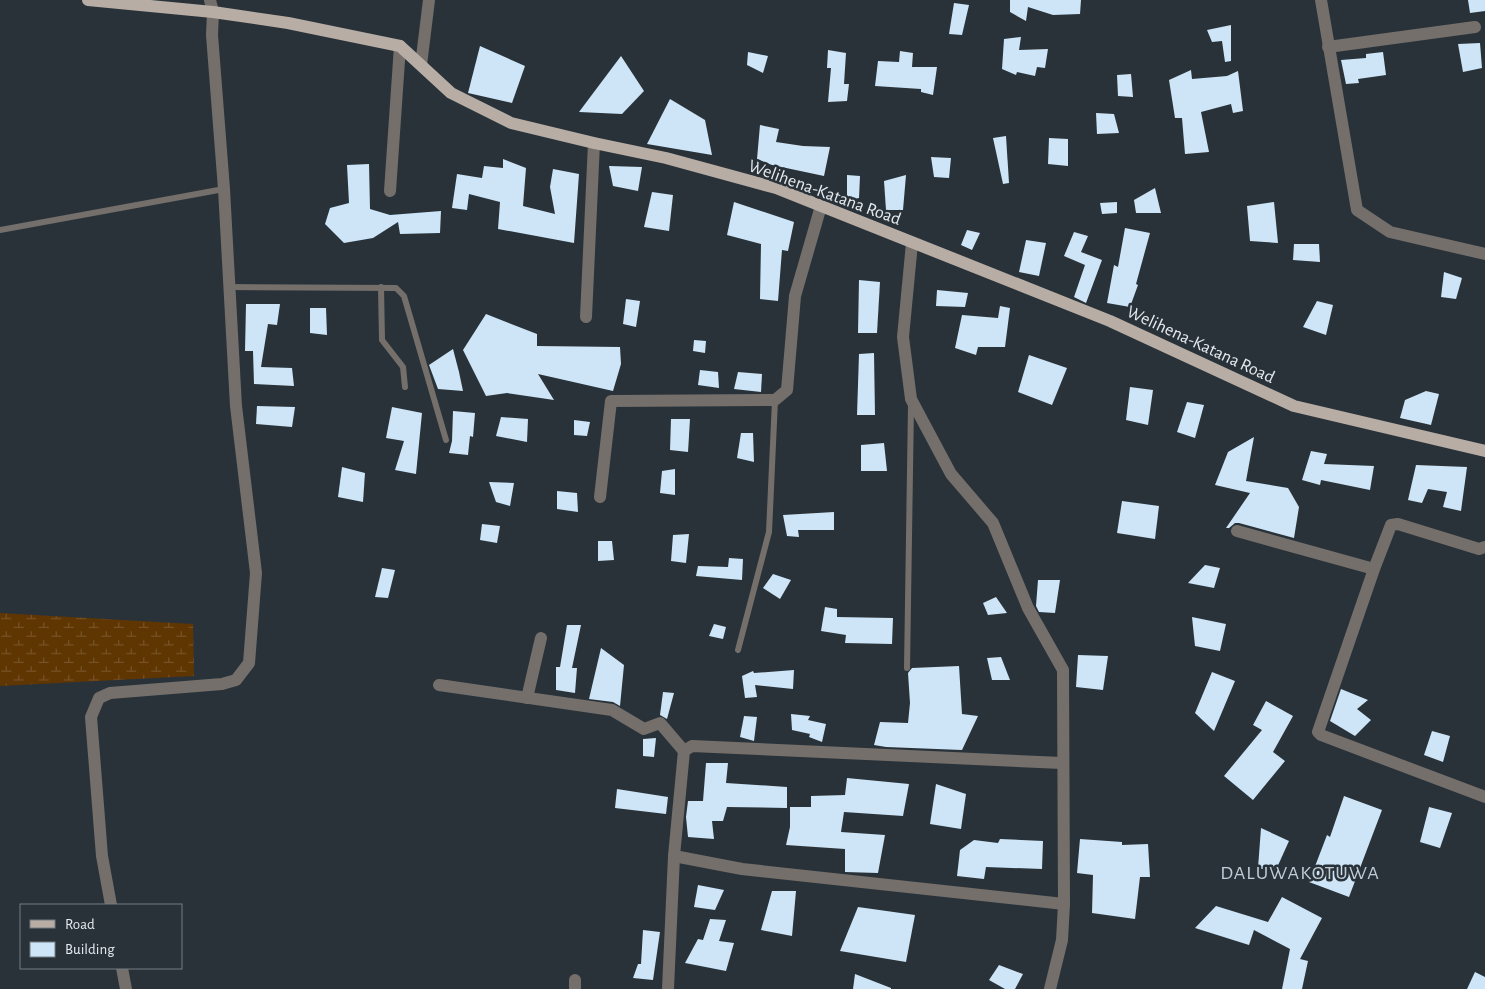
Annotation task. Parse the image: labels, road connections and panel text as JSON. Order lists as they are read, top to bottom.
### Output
{
  "streets": {
    "main road": ["Welihena-Katana Road"]
  },
  "districts": ["DALUWAKOTUWA"],
  "legend": ["Road", "Building"]
}
